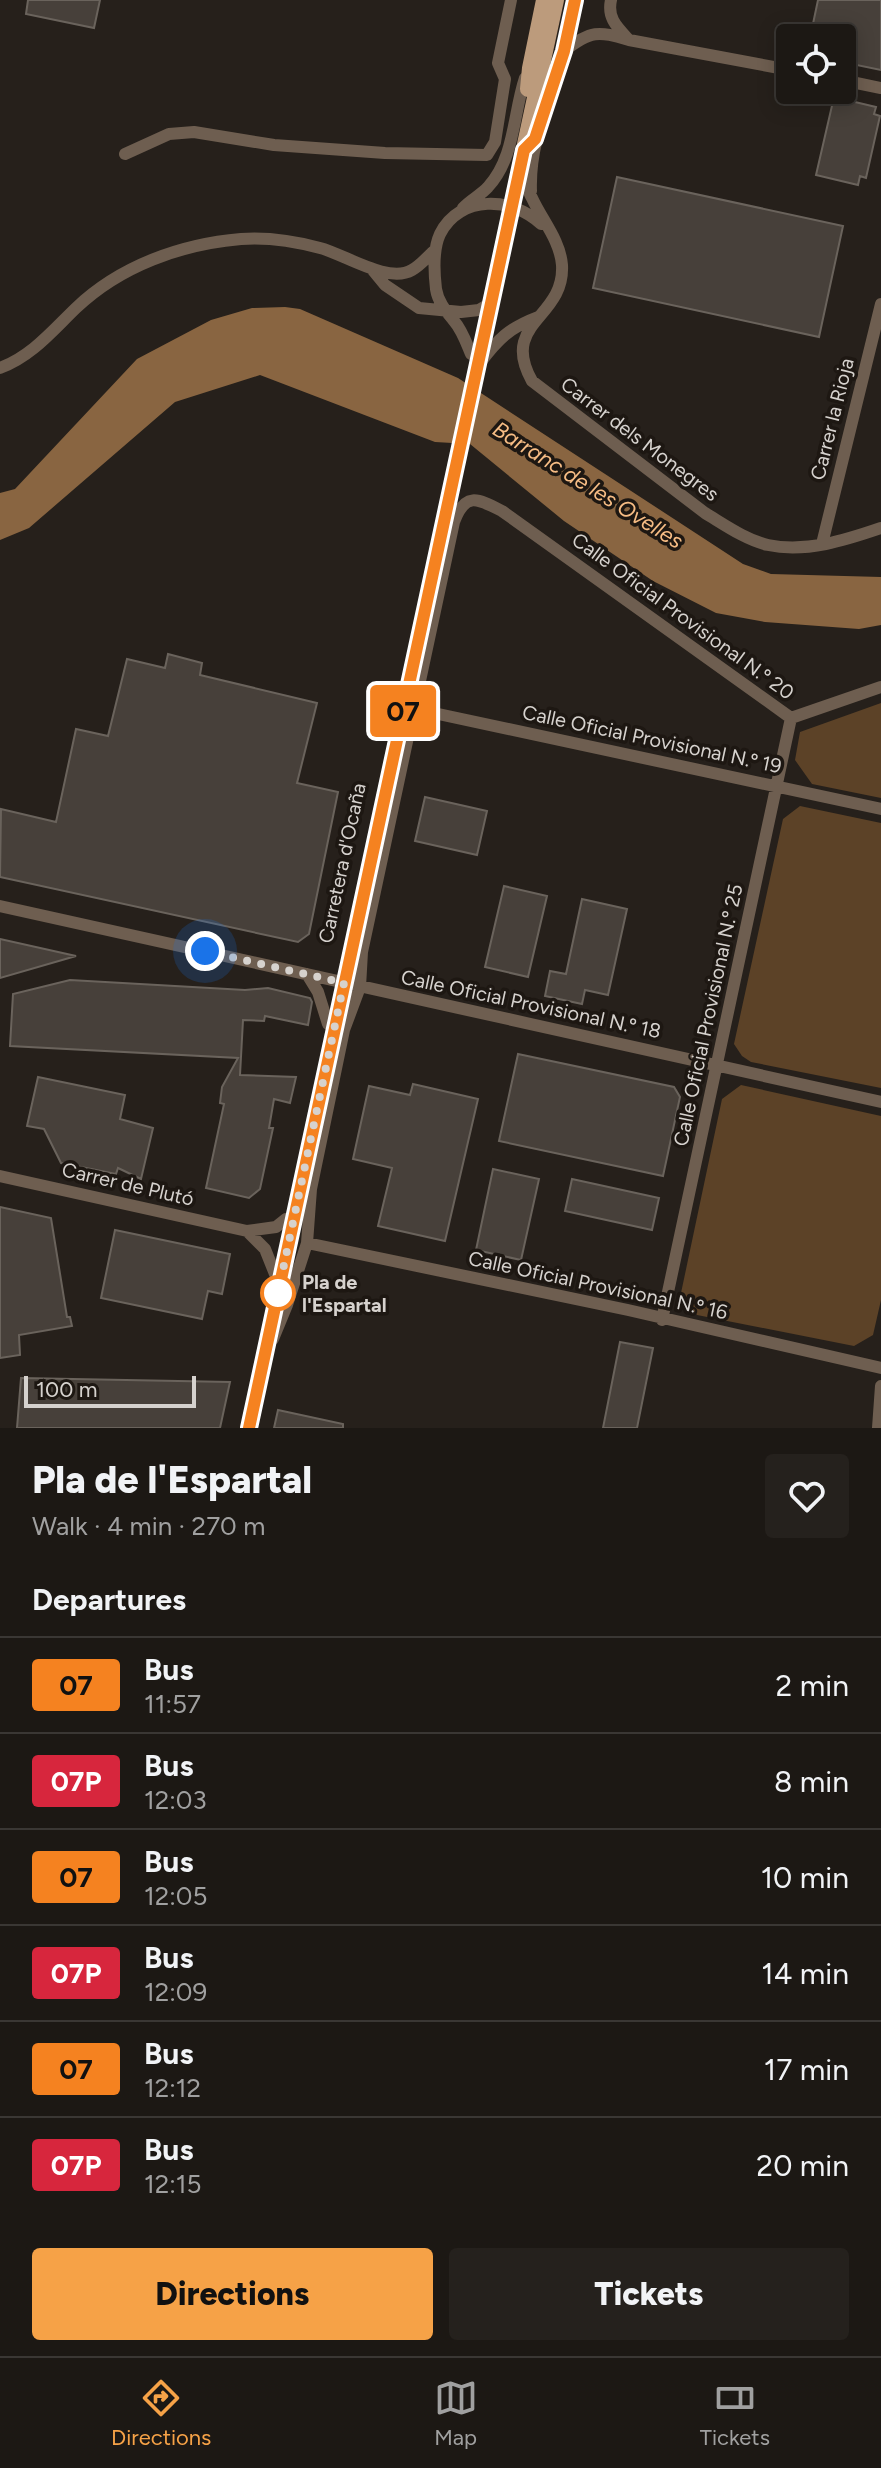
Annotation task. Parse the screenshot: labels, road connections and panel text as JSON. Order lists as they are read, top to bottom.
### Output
{
  "streets": {
    "main road": ["Carretera d'Ocaña"],
    "street": [
      "Carrer la Rioja",
      "Carrer dels Monegres",
      "Calle Oficial Provisional N.º 20",
      "Calle Oficial Provisional N.º 19",
      "Calle Oficial Provisional N.º 18",
      "Calle Oficial Provisional N.º 25",
      "Carrer de Plutó",
      "Calle Oficial Provisional N.º 16"
    ]
  },
  "crossings": [
    ["Carrer la Rioja", "Carrer dels Monegres"],
    ["Carrer dels Monegres", "Carretera d'Ocaña"],
    ["Calle Oficial Provisional N.º 20", "Carretera d'Ocaña"],
    ["Calle Oficial Provisional N.º 20", "Calle Oficial Provisional N.º 25"],
    ["Calle Oficial Provisional N.º 19", "Carretera d'Ocaña"],
    ["Calle Oficial Provisional N.º 19", "Calle Oficial Provisional N.º 25"],
    ["Carretera d'Ocaña", "Calle Oficial Provisional N.º 18"],
    ["Carretera d'Ocaña", "Carrer de Plutó"],
    ["Carretera d'Ocaña", "Calle Oficial Provisional N.º 16"],
    ["Calle Oficial Provisional N.º 18", "Calle Oficial Provisional N.º 25"],
    ["Calle Oficial Provisional N.º 25", "Calle Oficial Provisional N.º 16"]
  ],
  "water": ["Barranc de les Ovelles"],
  "places": ["Pla de l'Espartal"],
  "lines": ["bus line 07"],
  "scale_bar": "100 m",
  "page": {
    "on_map": "07",
    "scale": "100 m",
    "heading": [
      ["Pla de l'Espartal", "Walk · 4 min · 270 m"],
      "Departures"
    ],
    "list": [
      {
        "mark": "07",
        "name": "Bus",
        "note": "11:57",
        "value": "2 min"
      },
      {
        "mark": "07P",
        "name": "Bus",
        "note": "12:03",
        "value": "8 min"
      },
      {
        "mark": "07",
        "name": "Bus",
        "note": "12:05",
        "value": "10 min"
      },
      {
        "mark": "07P",
        "name": "Bus",
        "note": "12:09",
        "value": "14 min"
      },
      {
        "mark": "07",
        "name": "Bus",
        "note": "12:12",
        "value": "17 min"
      },
      {
        "mark": "07P",
        "name": "Bus",
        "note": "12:15",
        "value": "20 min"
      }
    ],
    "buttons": ["Directions", "Tickets"],
    "tabs": ["Directions", "Map", "Tickets"]
  }
}
